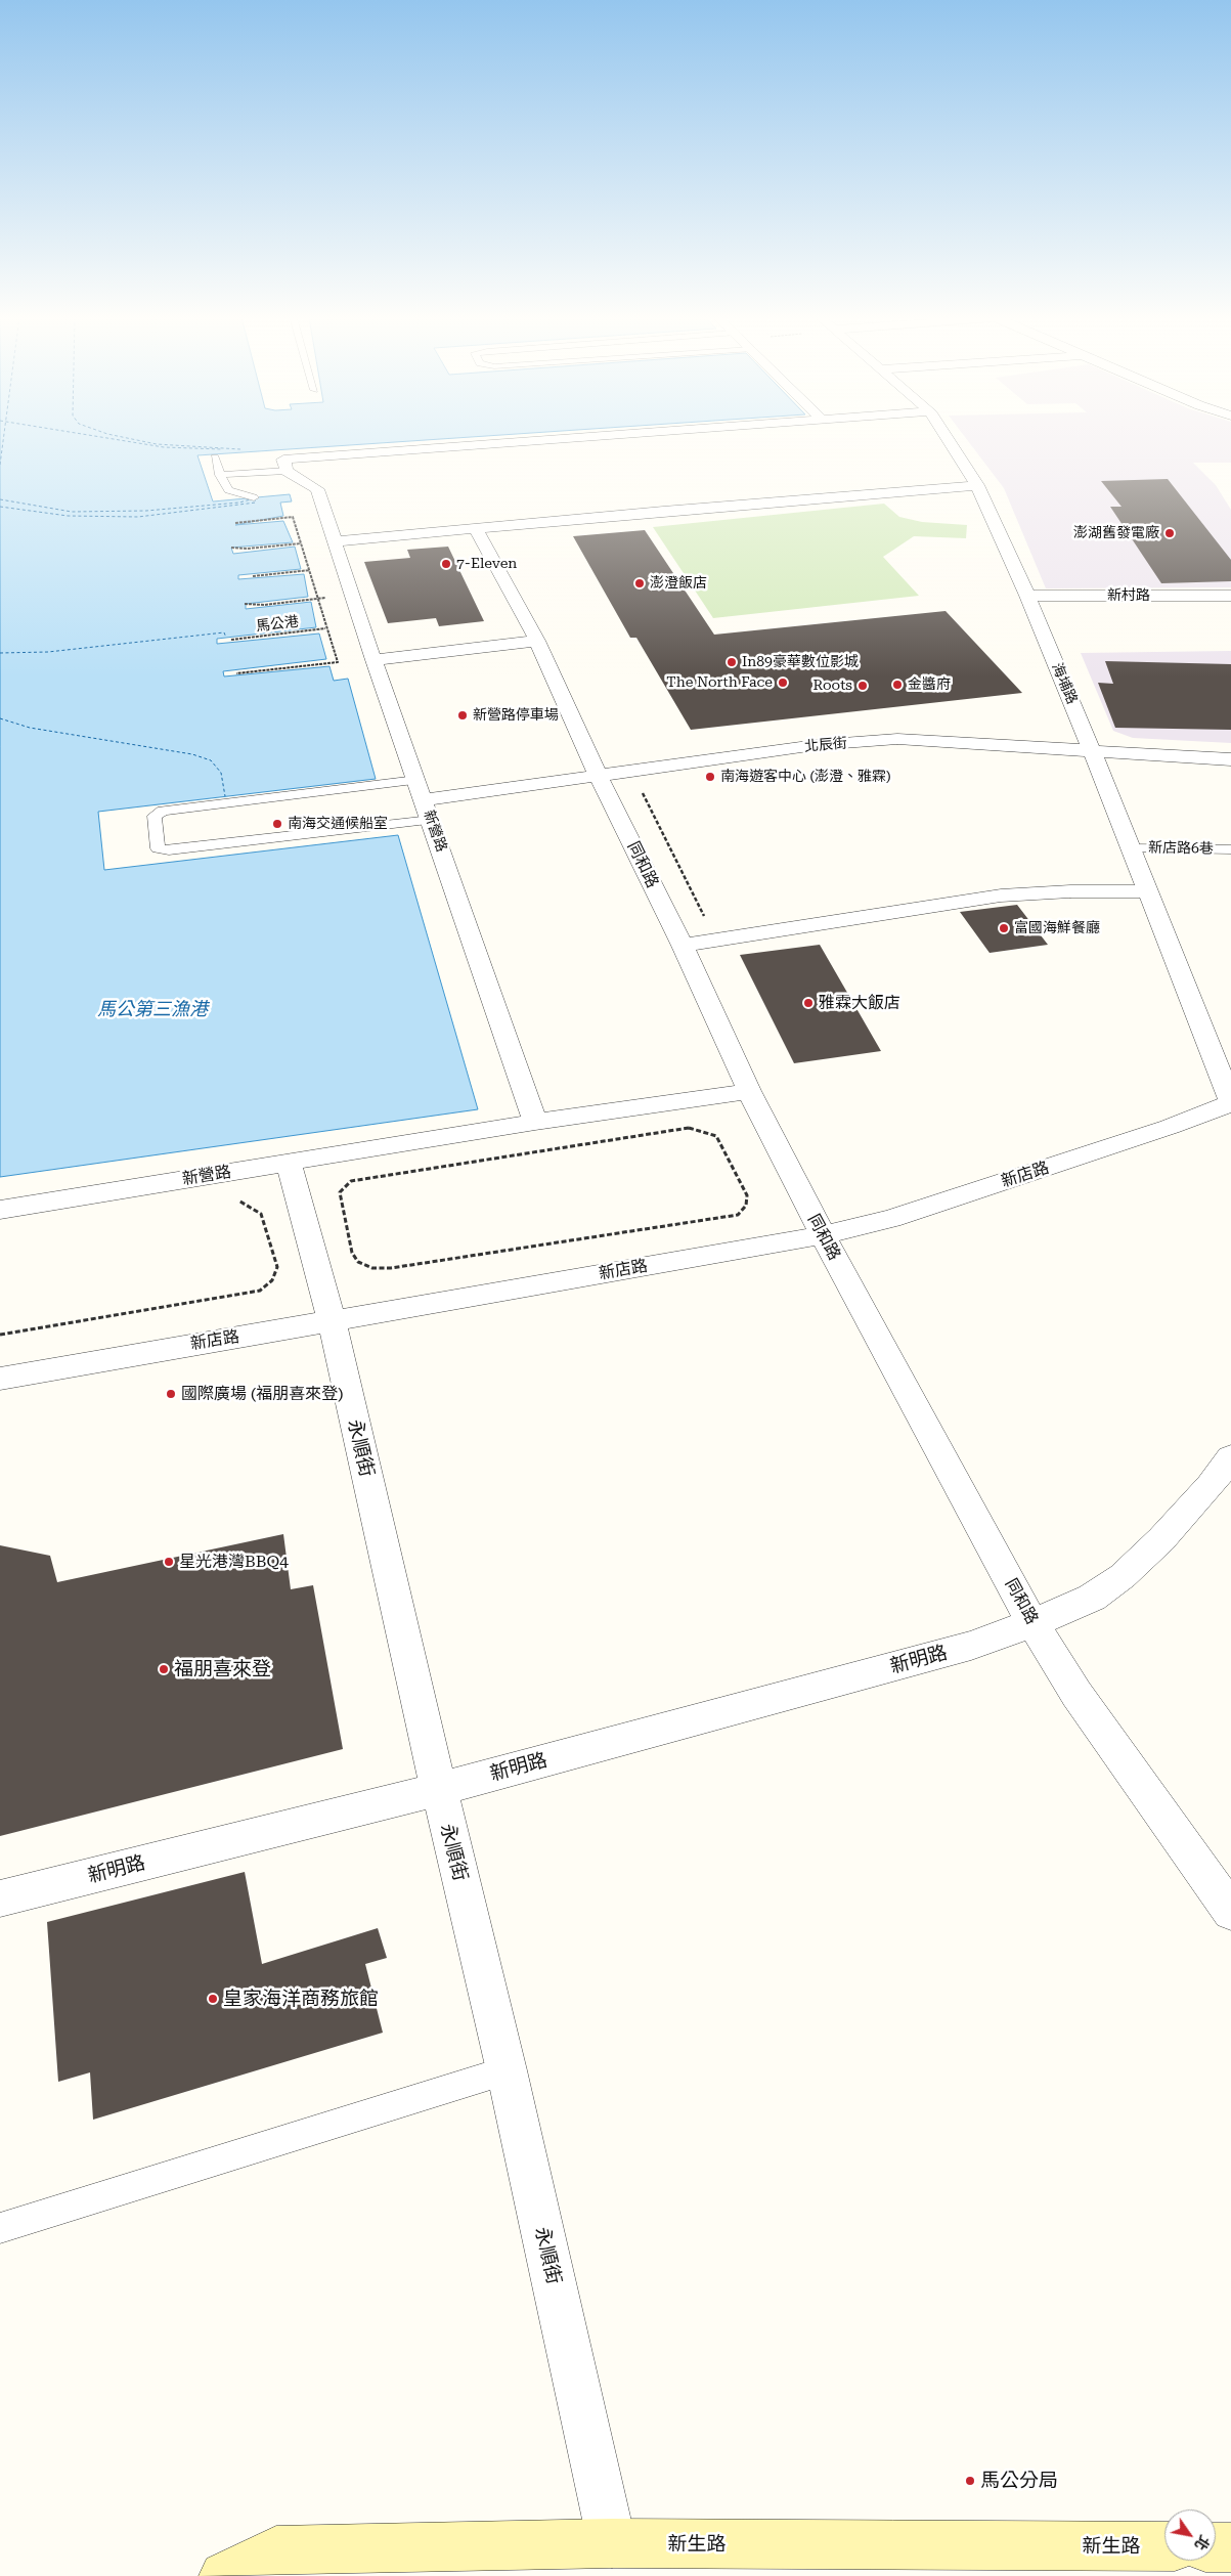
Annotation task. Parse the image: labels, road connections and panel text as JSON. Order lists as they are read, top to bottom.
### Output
{
  "streets": {
    "main road": ["新生路"],
    "street": [
      "新村路",
      "海埔路",
      "北辰街",
      "新營路",
      "同和路",
      "新店路",
      "永順街",
      "新明路"
    ],
    "lane": ["新店路6巷"],
    "path": ["馬公港"]
  },
  "crossings": [
    ["新村路", "海埔路"],
    ["海埔路", "北辰街"],
    ["海埔路", "新店路6巷"],
    ["海埔路", "新店路"],
    ["北辰街", "新營路"],
    ["北辰街", "同和路"],
    ["新營路", "同和路"],
    ["新營路", "永順街"],
    ["同和路", "新店路"],
    ["同和路", "新明路"],
    ["新店路", "永順街"],
    ["永順街", "新明路"],
    ["永順街", "新生路"]
  ],
  "water": ["馬公第三漁港"],
  "places": [
    "澎湖舊發電廠",
    "7-Eleven",
    "澎澄飯店",
    "In89豪華數位影城",
    "The North Face",
    "金醬府",
    "Roots",
    "新營路停車場",
    "南海遊客中心 (澎澄、雅霖)",
    "南海交通候船室",
    "富國海鮮餐廳",
    "雅霖大飯店",
    "國際廣場 (福朋喜來登)",
    "星光港灣BBQ4",
    "福朋喜來登",
    "皇家海洋商務旅館",
    "馬公分局"
  ],
  "north": "bottom right"
}
